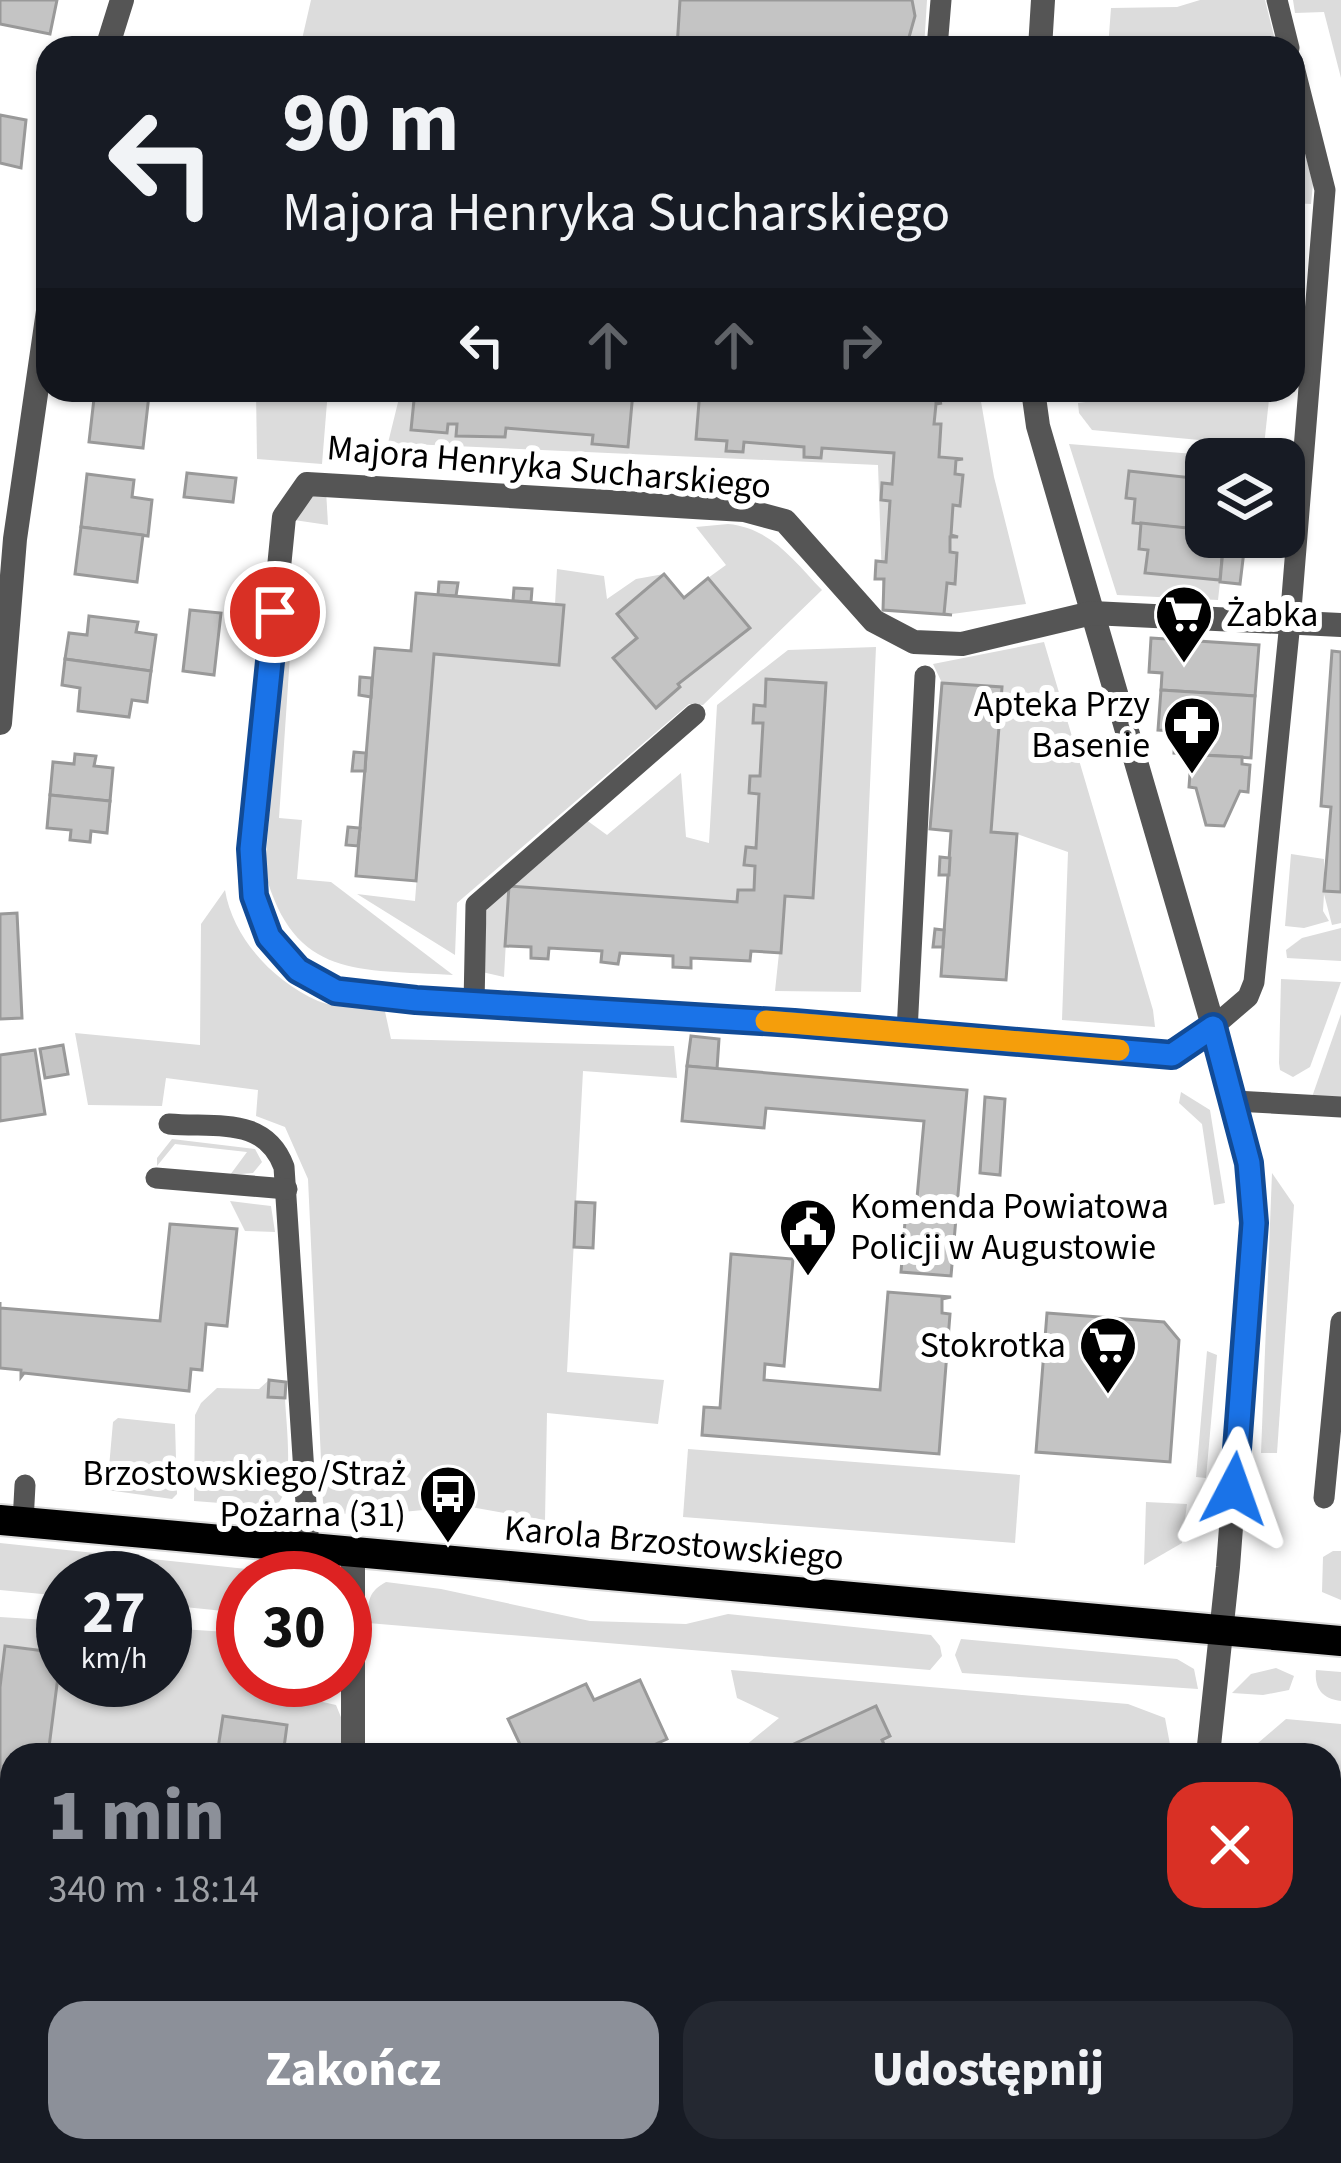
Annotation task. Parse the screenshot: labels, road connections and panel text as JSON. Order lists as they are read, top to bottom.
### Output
{
  "streets": {
    "main road": ["Karola Brzostowskiego"],
    "street": ["Majora Henryka Sucharskiego"]
  },
  "places": {
    "supermarket": ["Żabka", "Stokrotka"],
    "pharmacy": ["Apteka Przy Basenie"],
    "public building": ["Komenda Powiatowa Policji w Augustowie"],
    "bus stop": ["Brzostowskiego/Straż Pożarna (31)"]
  },
  "page": {
    "turn": ["90 m", "Majora Henryka Sucharskiego"],
    "speed": "27 km/h",
    "limit": "30",
    "heading": ["1 min", "340 m · 18:14"],
    "buttons": ["Zakończ", "Udostępnij"]
  }
}
